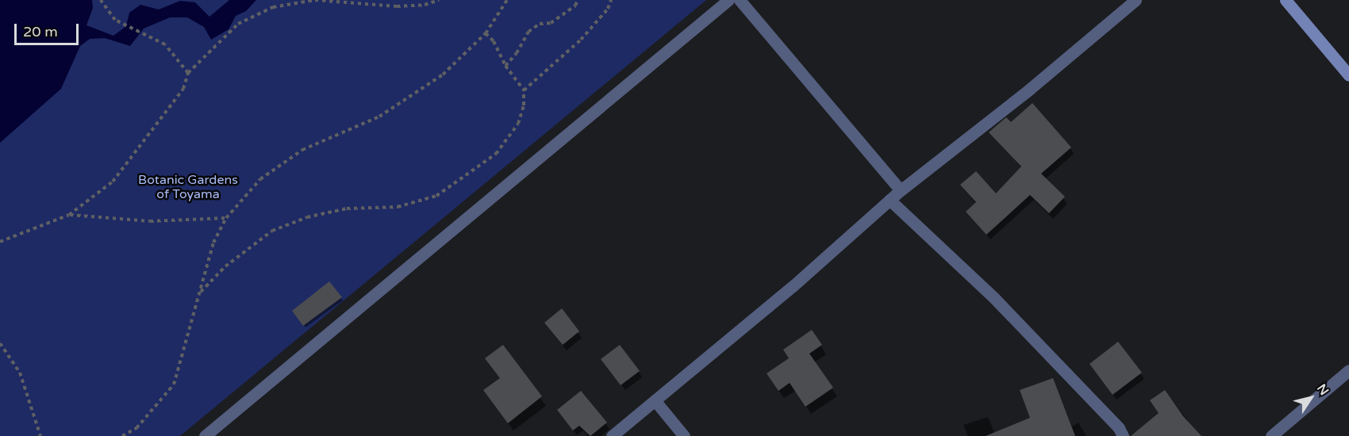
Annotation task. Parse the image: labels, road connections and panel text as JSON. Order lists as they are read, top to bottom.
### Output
{
  "parks": ["Botanic Gardens of Toyama"],
  "scale_bar": "20 m",
  "north": "top right"
}
